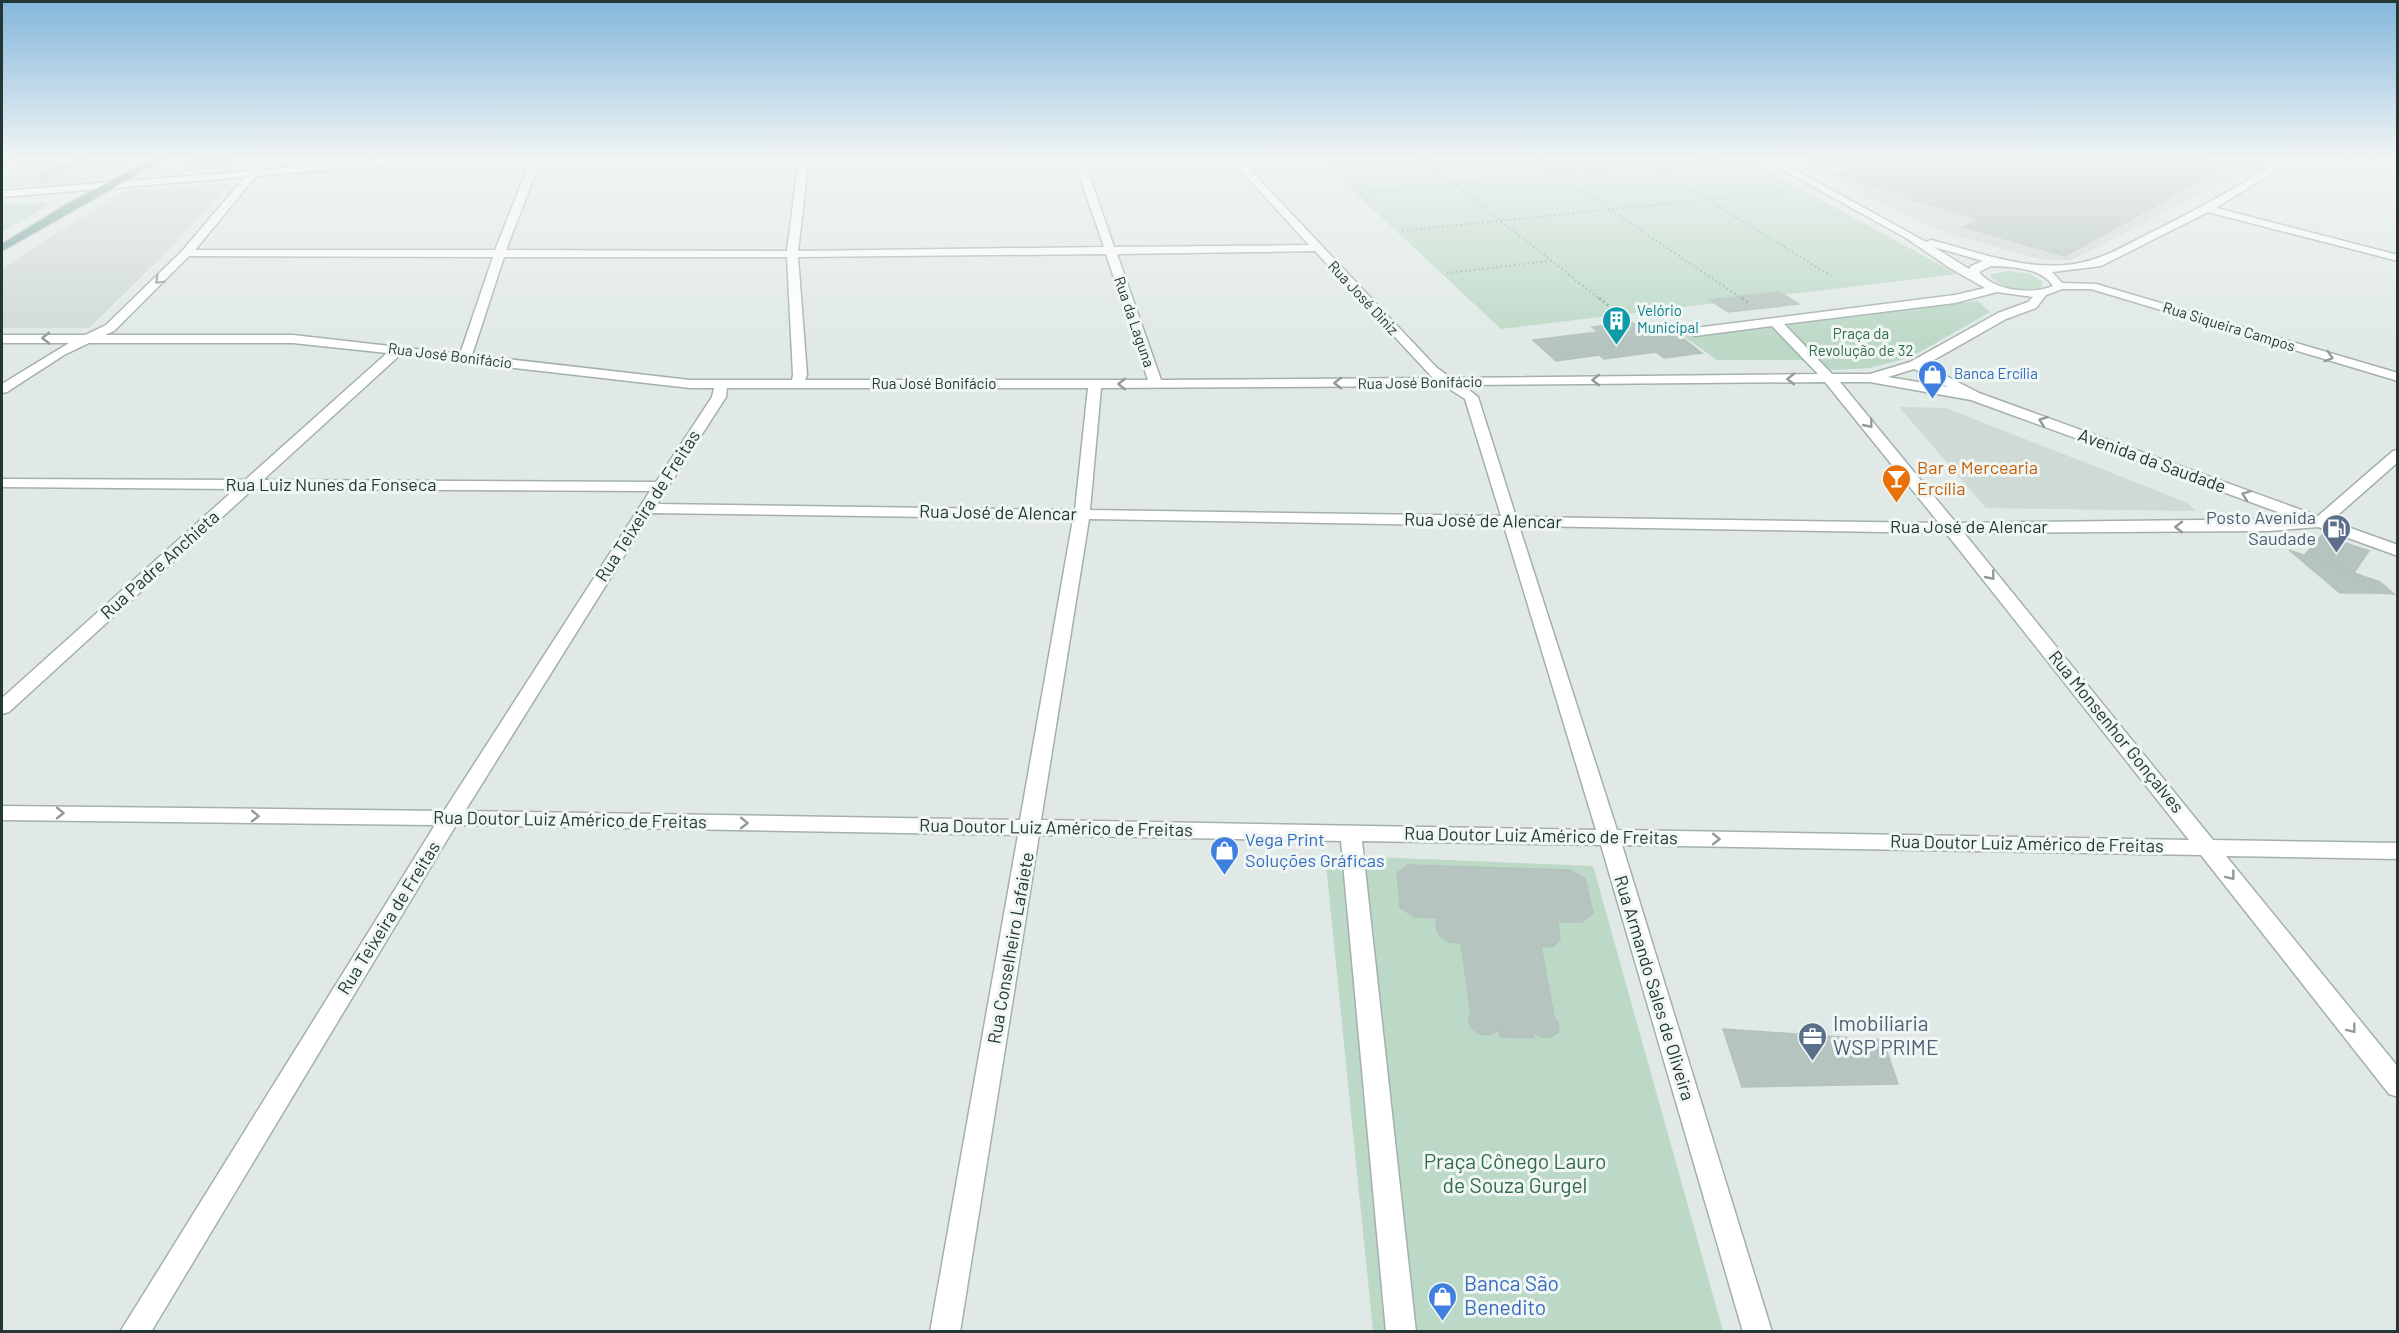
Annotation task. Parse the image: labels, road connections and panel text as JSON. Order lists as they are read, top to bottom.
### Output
{
  "streets": {
    "street": [
      "Rua José Diniz",
      "Rua da Laguna",
      "Rua Siqueira Campos",
      "Rua José Bonifácio",
      "Avenida da Saudade",
      "Rua Luiz Nunes da Fonseca",
      "Rua Teixeira de Freitas",
      "Rua José de Alencar",
      "Rua Padre Anchieta",
      "Rua Monsenhor Gonçalves",
      "Rua Doutor Luiz Américo de Freitas",
      "Rua Conselheiro Lafaiete",
      "Rua Armando Sales de Oliveira"
    ]
  },
  "crossings": [
    ["Rua José Diniz", "Rua José Bonifácio"],
    ["Rua José Diniz", "Rua Armando Sales de Oliveira"],
    ["Rua da Laguna", "Rua José Bonifácio"],
    ["Rua José Bonifácio", "Avenida da Saudade"],
    ["Rua José Bonifácio", "Rua Teixeira de Freitas"],
    ["Rua José Bonifácio", "Rua Padre Anchieta"],
    ["Rua José Bonifácio", "Rua Monsenhor Gonçalves"],
    ["Rua José Bonifácio", "Rua Conselheiro Lafaiete"],
    ["Rua José Bonifácio", "Rua Armando Sales de Oliveira"],
    ["Avenida da Saudade", "Rua José de Alencar"],
    ["Rua Luiz Nunes da Fonseca", "Rua Teixeira de Freitas"],
    ["Rua Luiz Nunes da Fonseca", "Rua Padre Anchieta"],
    ["Rua Teixeira de Freitas", "Rua José de Alencar"],
    ["Rua Teixeira de Freitas", "Rua Doutor Luiz Américo de Freitas"],
    ["Rua José de Alencar", "Rua Monsenhor Gonçalves"],
    ["Rua José de Alencar", "Rua Conselheiro Lafaiete"],
    ["Rua José de Alencar", "Rua Armando Sales de Oliveira"],
    ["Rua Monsenhor Gonçalves", "Rua Doutor Luiz Américo de Freitas"],
    ["Rua Doutor Luiz Américo de Freitas", "Rua Conselheiro Lafaiete"],
    ["Rua Doutor Luiz Américo de Freitas", "Rua Armando Sales de Oliveira"]
  ],
  "one_way": ["Rua Monsenhor Gonçalves", "Rua Doutor Luiz Américo de Freitas"],
  "parks": ["Praça da Revolução de 32", "Praça Cônego Lauro de Souza Gurgel"],
  "places": {
    "building": ["Velório Municipal"],
    "shop": ["Banca Ercília", "Vega Print Soluções Gráficas", "Banca São Benedito"],
    "bar": ["Bar e Mercearia Ercília"],
    "fuel station": ["Posto Avenida Saudade"],
    "office": ["Imobiliaria WSP PRIME"]
  }
}
